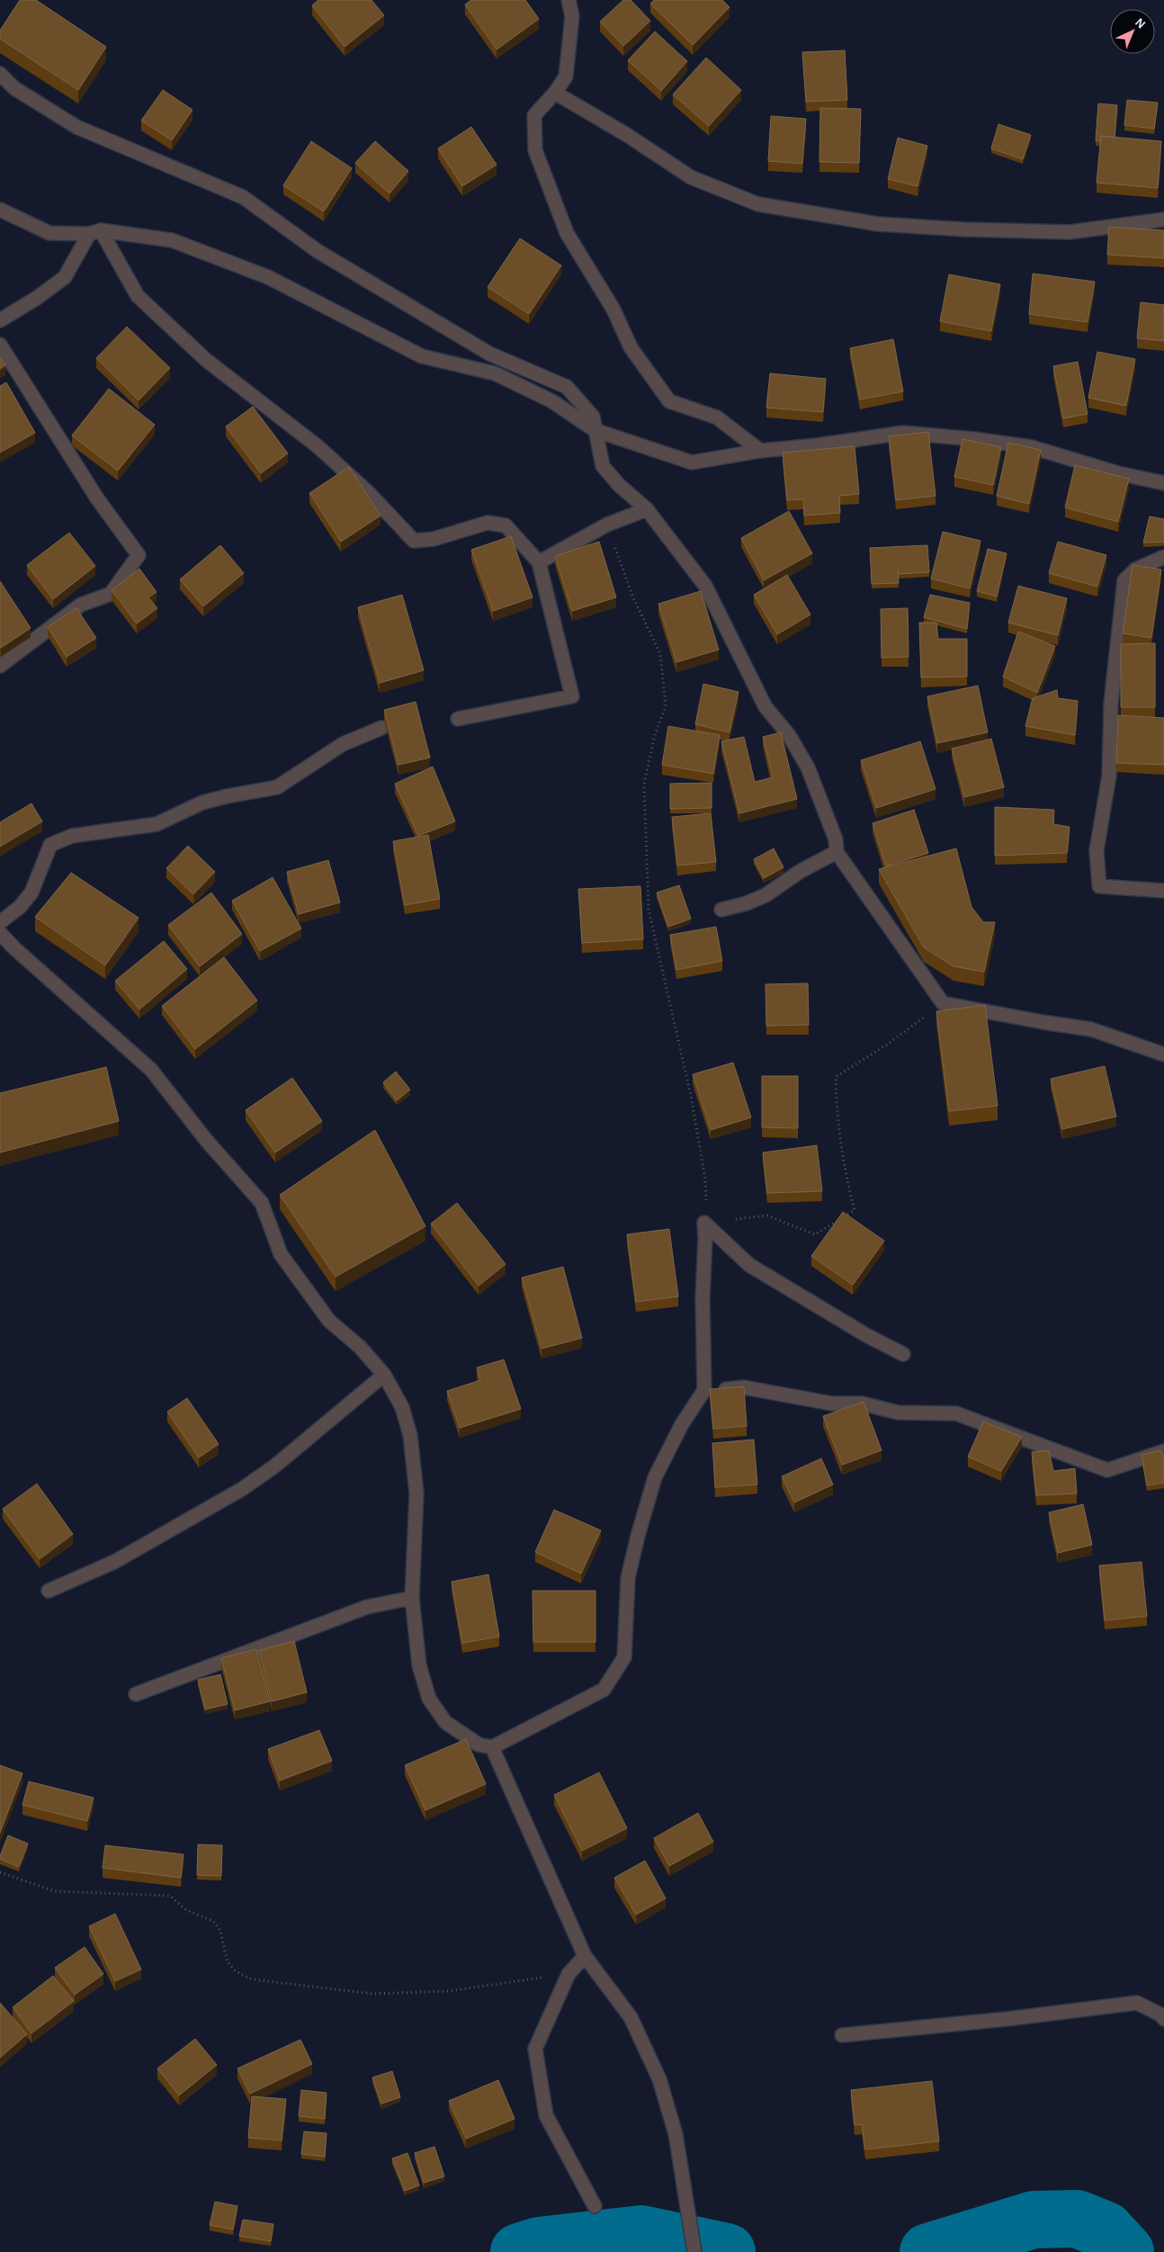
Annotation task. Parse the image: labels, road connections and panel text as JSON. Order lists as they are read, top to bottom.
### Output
{
  "north": "top right"
}
